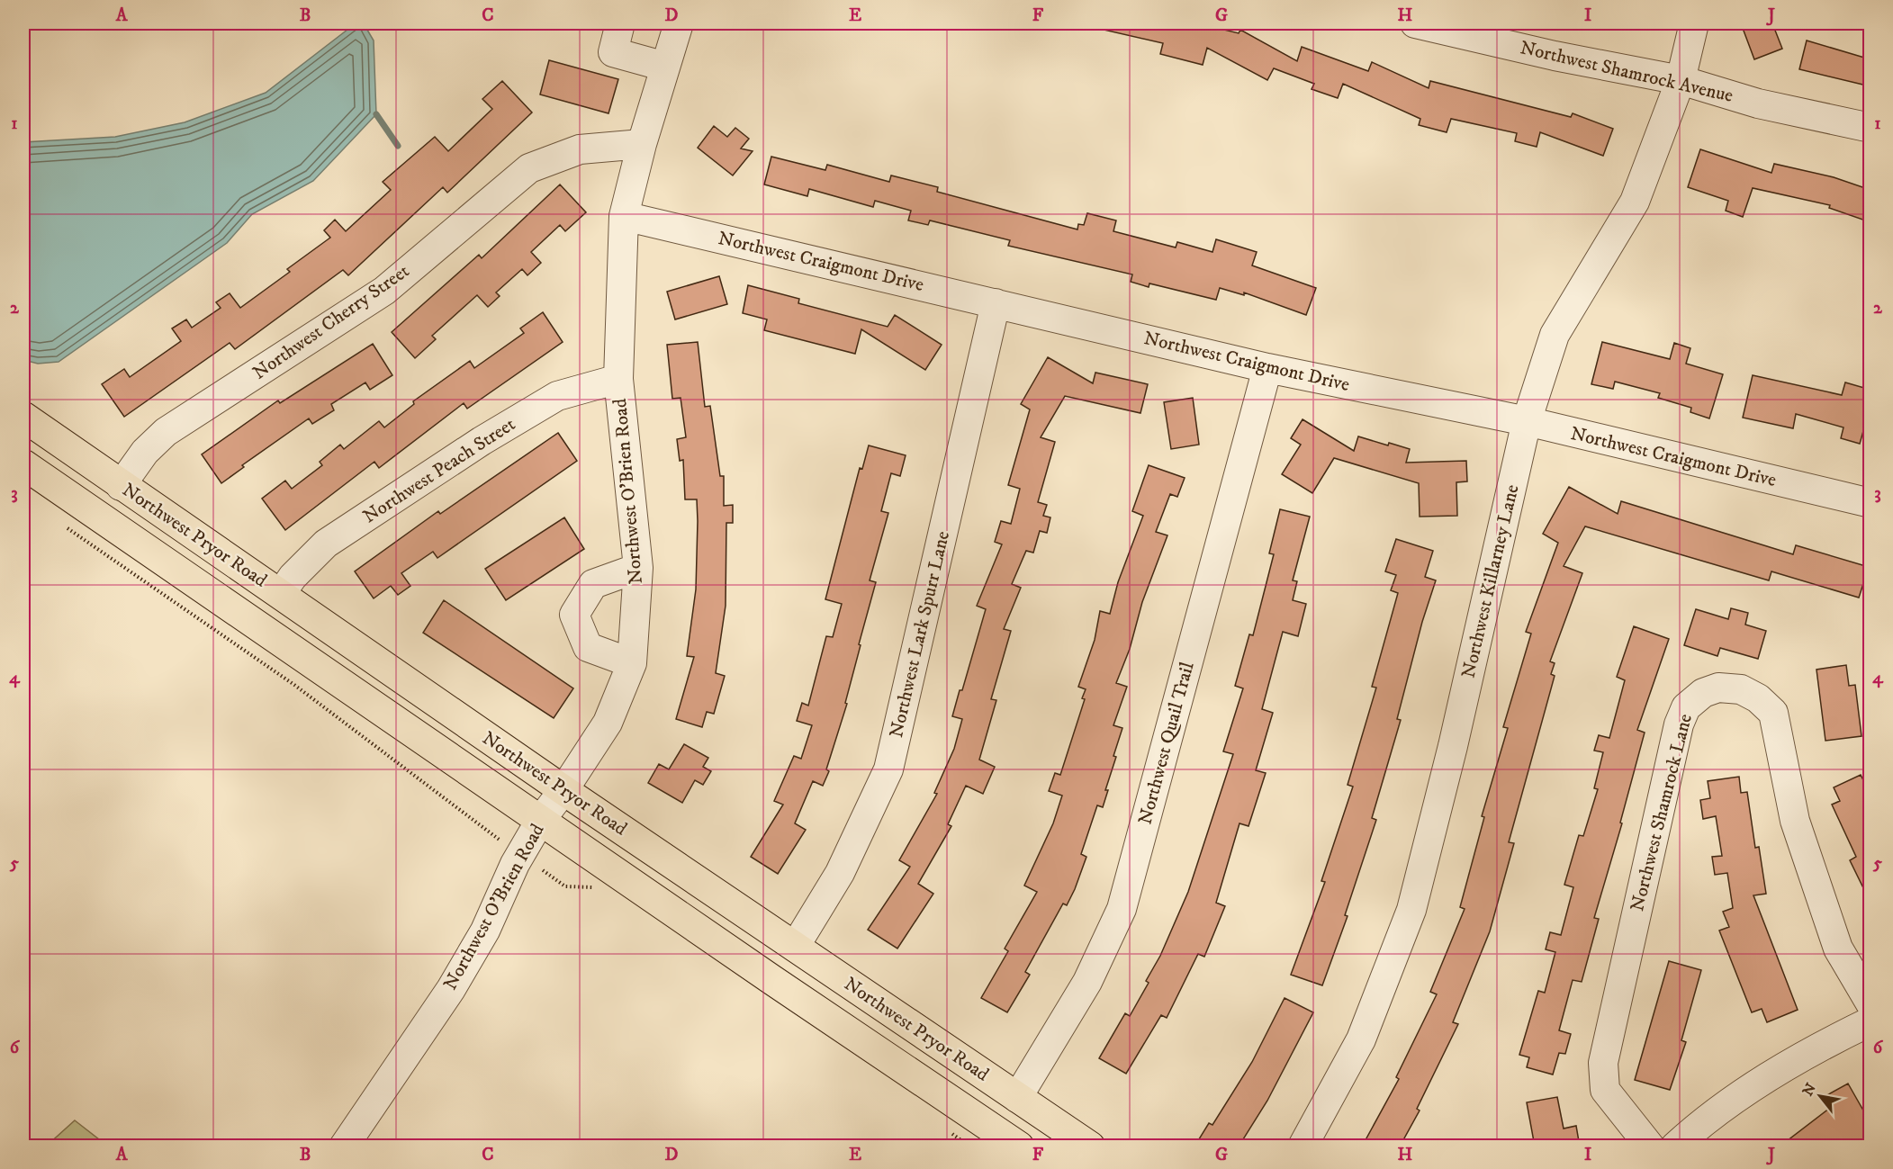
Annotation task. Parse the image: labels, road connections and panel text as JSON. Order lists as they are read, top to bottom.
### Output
{
  "streets": {
    "main road": ["Northwest Pryor Road"],
    "street": [
      "Northwest Shamrock Avenue",
      "Northwest Craigmont Drive",
      "Northwest Cherry Street",
      "Northwest Peach Street",
      "Northwest O'Brien Road",
      "Northwest Killarney Lane",
      "Northwest Lark Spurr Lane",
      "Northwest Quail Trail",
      "Northwest Shamrock Lane"
    ]
  },
  "crossings": [
    ["Northwest Shamrock Avenue", "Northwest Killarney Lane"],
    ["Northwest Craigmont Drive", "Northwest O'Brien Road"],
    ["Northwest Craigmont Drive", "Northwest Killarney Lane"],
    ["Northwest Craigmont Drive", "Northwest Lark Spurr Lane"],
    ["Northwest Craigmont Drive", "Northwest Quail Trail"],
    ["Northwest Cherry Street", "Northwest O'Brien Road"],
    ["Northwest Cherry Street", "Northwest Pryor Road"],
    ["Northwest Peach Street", "Northwest O'Brien Road"],
    ["Northwest Peach Street", "Northwest Pryor Road"],
    ["Northwest O'Brien Road", "Northwest Pryor Road"],
    ["Northwest Pryor Road", "Northwest Lark Spurr Lane"],
    ["Northwest Pryor Road", "Northwest Quail Trail"]
  ],
  "north": "top left",
  "grid": {
    "columns": [
      "A",
      "B",
      "C",
      "D",
      "E",
      "F",
      "G",
      "H",
      "I",
      "J"
    ],
    "rows": [
      "1",
      "2",
      "3",
      "4",
      "5",
      "6"
    ]
  }
}
